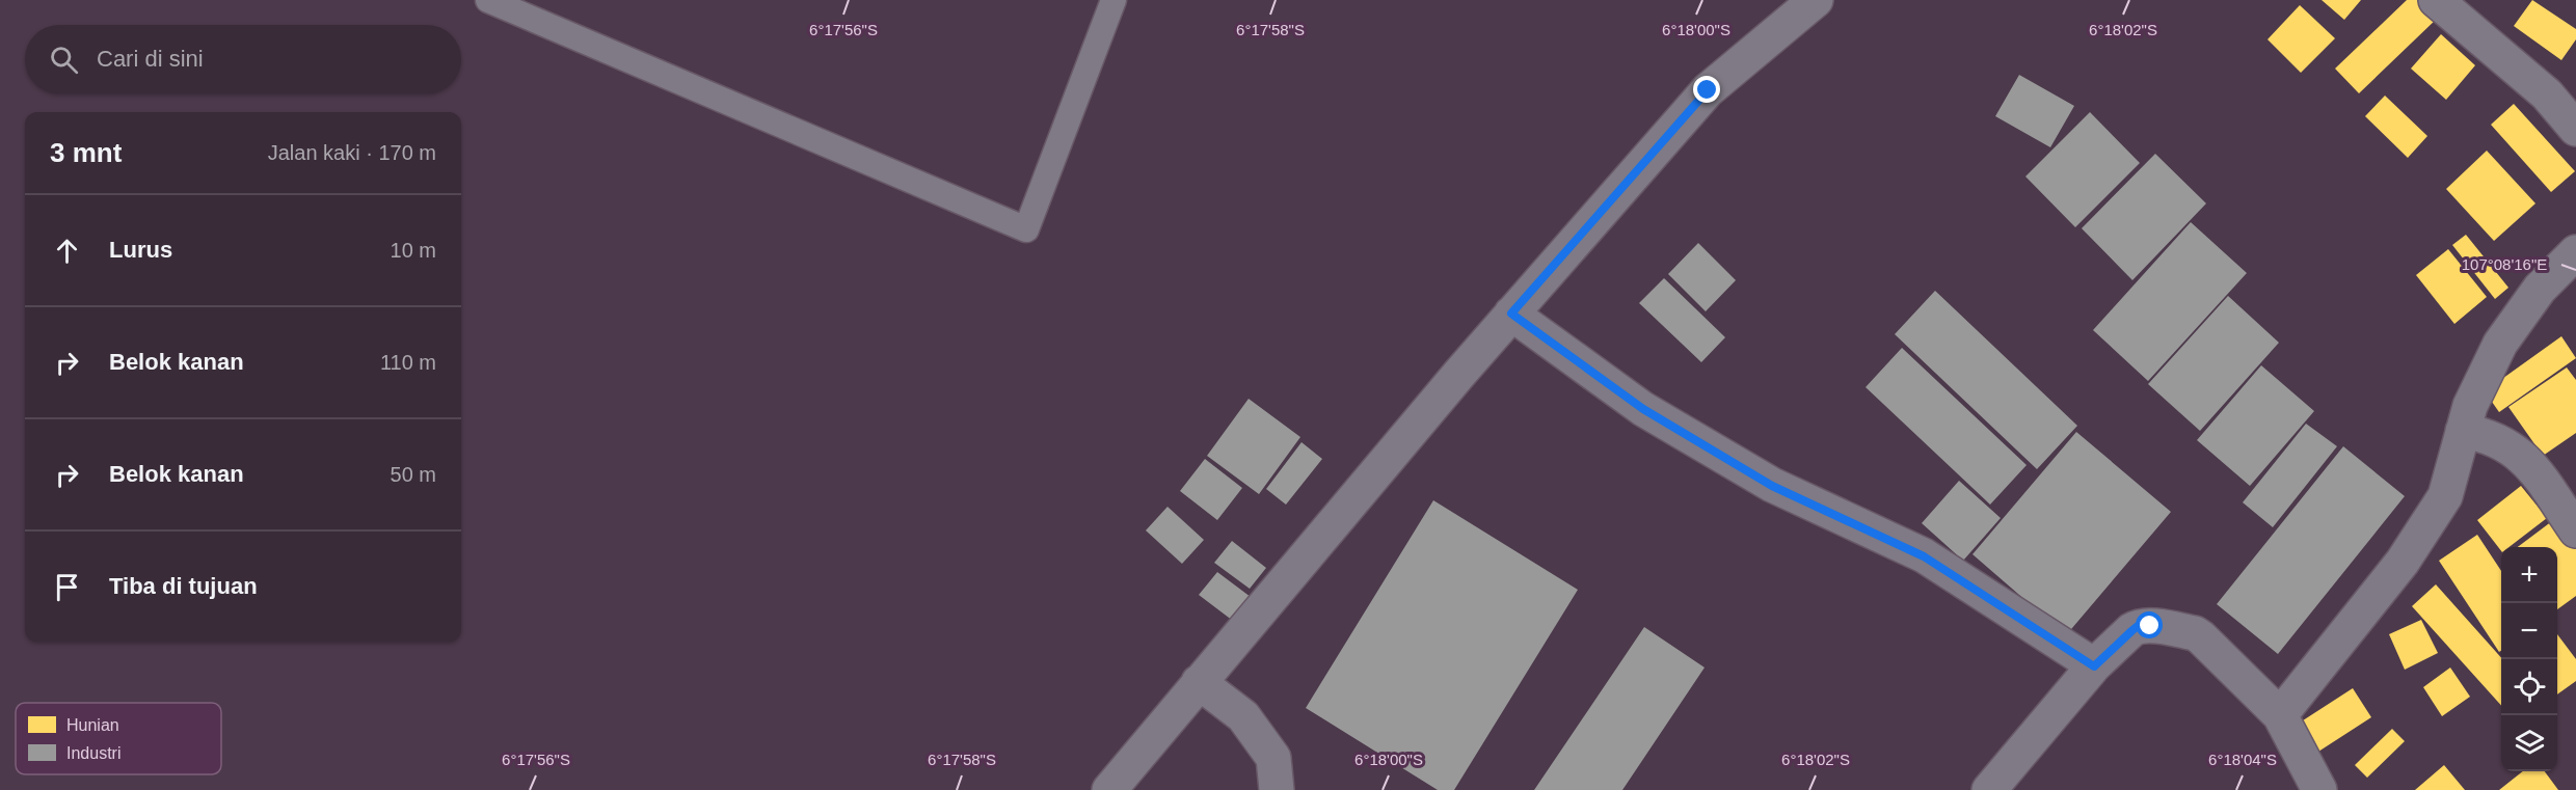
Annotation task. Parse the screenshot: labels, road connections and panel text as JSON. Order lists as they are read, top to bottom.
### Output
{
  "legend": ["Hunian", "Industri"],
  "page": {
    "search": "Cari di sini",
    "heading": ["3 mnt", "Jalan kaki · 170 m"],
    "list": [
      ["Lurus", "10 m"],
      ["Belok kanan", "110 m"],
      ["Belok kanan", "50 m"],
      "Tiba di tujuan"
    ],
    "map_buttons": ["+", "−"]
  },
  "coordinates": [
    "6°18'00\"S",
    "6°17'56\"S",
    "6°17'58\"S",
    "6°18'02\"S",
    "107°08'16\"E",
    "6°18'04\"S"
  ]
}
